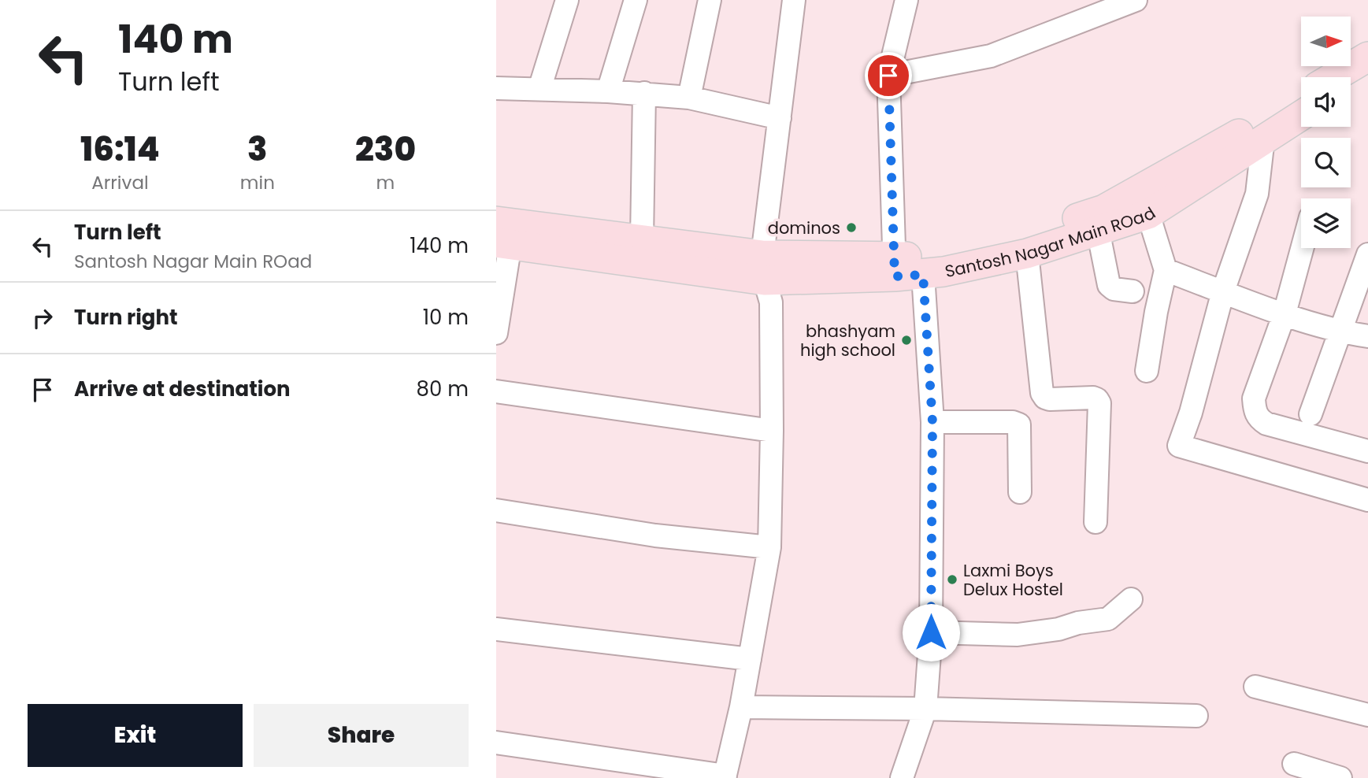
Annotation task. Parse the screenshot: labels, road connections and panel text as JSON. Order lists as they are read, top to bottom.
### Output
{
  "streets": {
    "main road": ["Santosh Nagar Main ROad"]
  },
  "places": ["dominos", "bhashyam high school", "Laxmi Boys Delux Hostel"],
  "north": "right",
  "page": {
    "turn": ["140 m", "Turn left"],
    "eta": [
      "16:14",
      "Arrival",
      "3",
      "min",
      "230",
      "m"
    ],
    "list": [
      {
        "name": "Turn left",
        "note": "Santosh Nagar Main ROad",
        "value": "140 m"
      },
      {
        "name": "Turn right",
        "value": "10 m"
      },
      {
        "name": "Arrive at destination",
        "value": "80 m"
      }
    ],
    "buttons": ["Exit", "Share"]
  }
}
